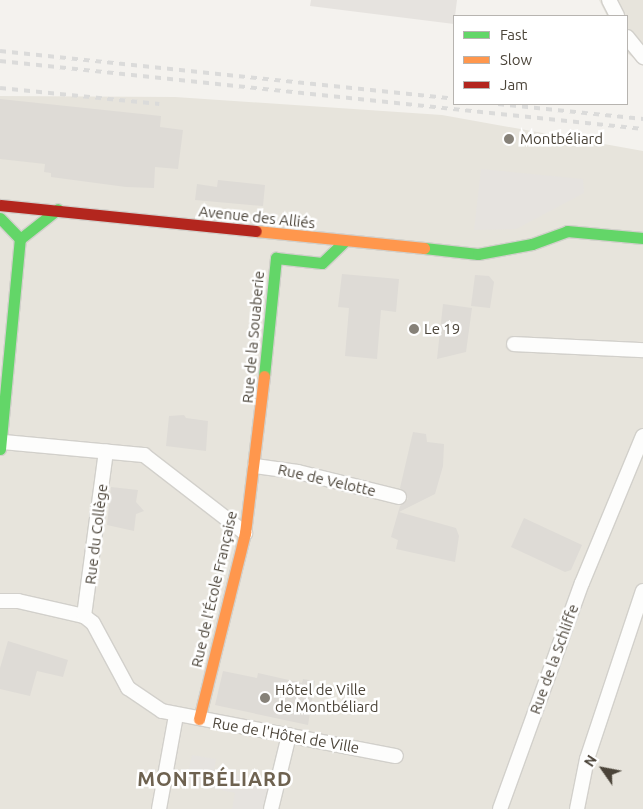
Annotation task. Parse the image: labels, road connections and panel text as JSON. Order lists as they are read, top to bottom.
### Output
{
  "streets": {
    "main road": ["Avenue des Alliés", "Rue de la Souaberie", "Rue de l'École Française"],
    "street": [
      "Rue de Velotte",
      "Rue du Collège",
      "Rue de la Schliffe",
      "Rue de l'Hôtel de Ville"
    ]
  },
  "crossings": [
    ["Avenue des Alliés", "Rue de la Souaberie"],
    ["Rue de la Souaberie", "Rue de Velotte"],
    ["Rue de la Souaberie", "Rue de l'École Française"],
    ["Rue de Velotte", "Rue de l'École Française"],
    ["Rue du Collège", "Rue de l'Hôtel de Ville"],
    ["Rue de l'École Française", "Rue de l'Hôtel de Ville"]
  ],
  "districts": ["MONTBÉLIARD"],
  "places": ["Montbéliard", "Le 19", "Hôtel de Ville de Montbéliard"],
  "legend": ["Fast", "Slow", "Jam"],
  "north": "top left"
}
